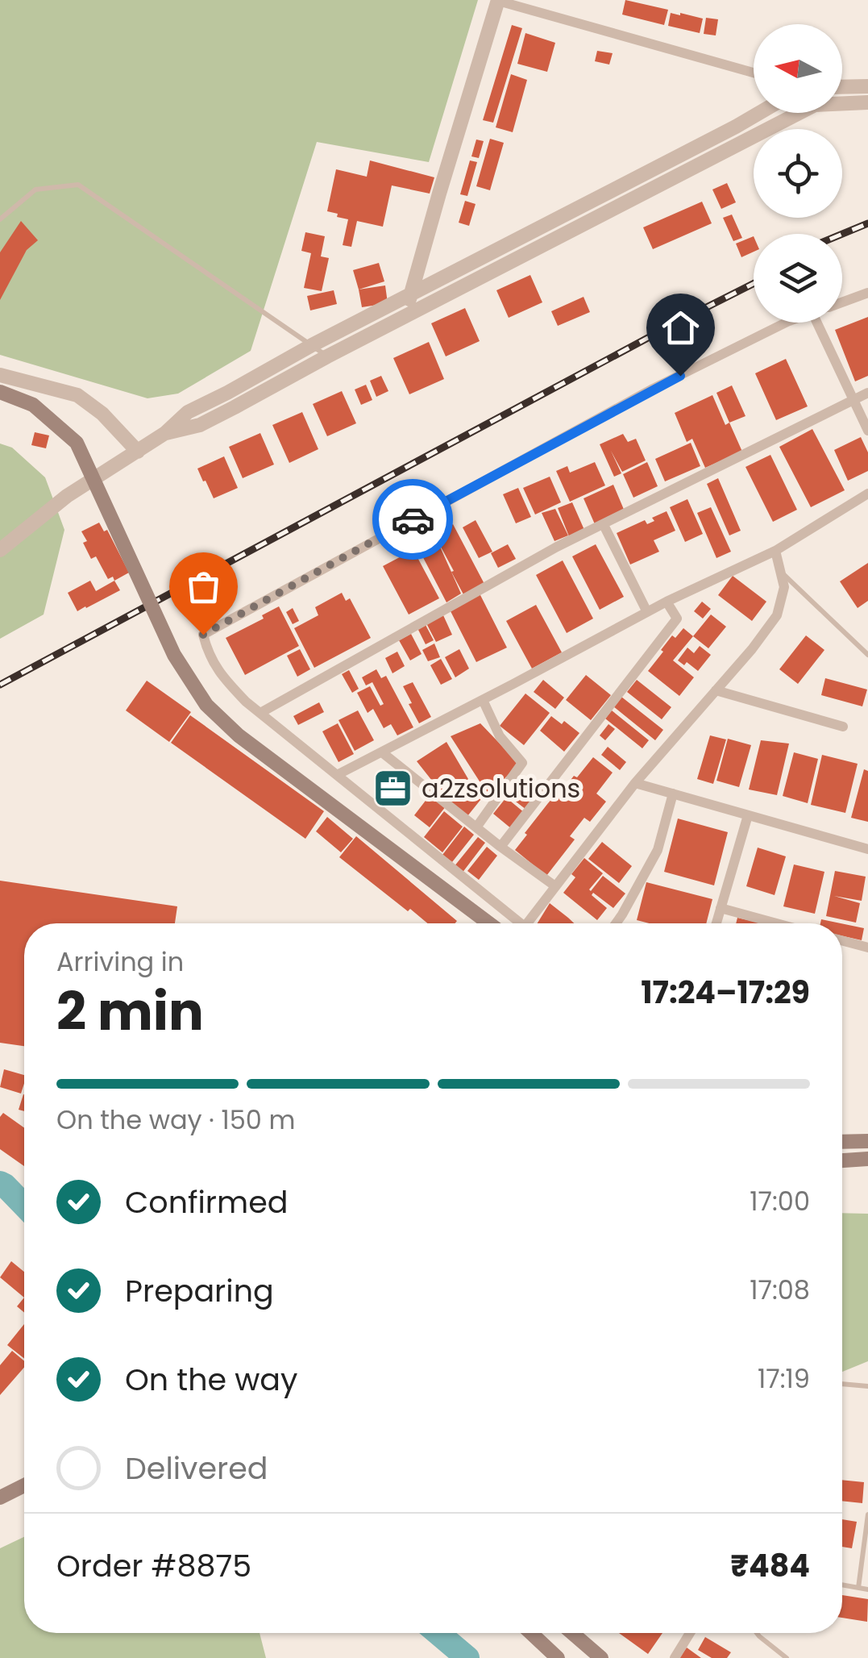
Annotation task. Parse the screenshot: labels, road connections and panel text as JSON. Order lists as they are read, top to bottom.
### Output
{
  "places": {
    "office": ["a2zsolutions"]
  },
  "north": "left",
  "page": {
    "heading": ["2 min", "Arriving in", "17:24–17:29"],
    "panel": ["Order #8875", "₹484"],
    "bar": "On the way · 150 m",
    "list": [
      ["Confirmed", "17:00"],
      ["Preparing", "17:08"],
      ["On the way", "17:19"],
      "Delivered"
    ]
  }
}
